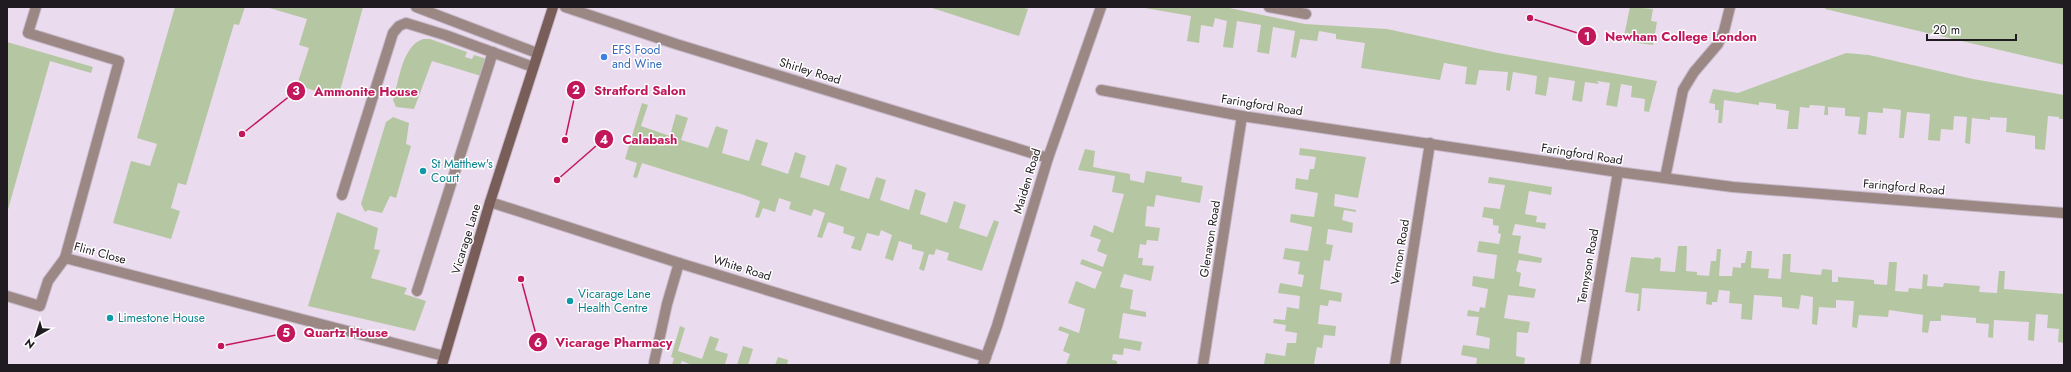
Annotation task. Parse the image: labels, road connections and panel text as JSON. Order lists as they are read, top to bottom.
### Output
{
  "streets": {
    "main road": ["Vicarage Lane"],
    "street": [
      "Shirley Road",
      "Faringford Road",
      "Maiden Road",
      "Glenavon Road",
      "Vernon Road",
      "Flint Close",
      "Tennyson Road",
      "White Road"
    ]
  },
  "crossings": [
    ["Shirley Road", "Maiden Road"],
    ["Faringford Road", "Glenavon Road"],
    ["Faringford Road", "Vernon Road"],
    ["Faringford Road", "Tennyson Road"],
    ["Maiden Road", "White Road"],
    ["Vicarage Lane", "Flint Close"],
    ["Vicarage Lane", "White Road"]
  ],
  "places": [
    "Newham College London",
    "EFS Food and Wine",
    "Ammonite House",
    "Stratford Salon",
    "St Matthew's Court",
    "Calabash",
    "Vicarage Pharmacy",
    "Vicarage Lane Health Centre",
    "Limestone House",
    "Quartz House"
  ],
  "scale_bar": "20 m",
  "north": "bottom left"
}
